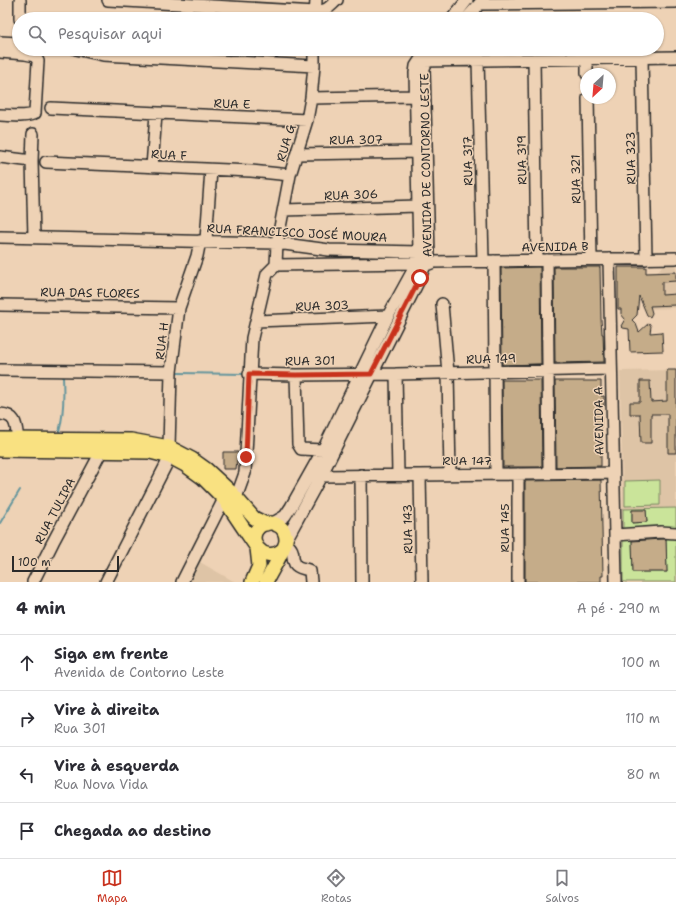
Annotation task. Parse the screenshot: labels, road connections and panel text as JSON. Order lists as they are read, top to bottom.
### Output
{
  "streets": {
    "main road": ["AVENIDA DE CONTORNO LESTE"],
    "street": [
      "RUA E",
      "RUA 307",
      "RUA G",
      "RUA F",
      "RUA 323",
      "RUA 319",
      "RUA 317",
      "RUA 321",
      "RUA 306",
      "RUA FRANCISCO JOSÉ MOURA",
      "AVENIDA B",
      "RUA DAS FLORES",
      "RUA 303",
      "RUA H",
      "RUA 149",
      "RUA 301",
      "AVENIDA A",
      "RUA 147",
      "RUA TULIPA",
      "RUA 145",
      "RUA 143"
    ]
  },
  "crossings": [
    ["RUA E", "RUA G"],
    ["RUA 307", "RUA G"],
    ["RUA 307", "AVENIDA DE CONTORNO LESTE"],
    ["RUA G", "RUA F"],
    ["RUA G", "RUA 306"],
    ["RUA G", "RUA FRANCISCO JOSÉ MOURA"],
    ["RUA F", "RUA H"],
    ["RUA 323", "AVENIDA B"],
    ["RUA 319", "AVENIDA B"],
    ["RUA 319", "RUA 149"],
    ["RUA 319", "RUA 147"],
    ["RUA 317", "AVENIDA B"],
    ["RUA 317", "RUA 149"],
    ["RUA 317", "RUA 147"],
    ["AVENIDA DE CONTORNO LESTE", "RUA 306"],
    ["AVENIDA DE CONTORNO LESTE", "RUA FRANCISCO JOSÉ MOURA"],
    ["AVENIDA DE CONTORNO LESTE", "AVENIDA B"],
    ["AVENIDA DE CONTORNO LESTE", "RUA 303"],
    ["AVENIDA DE CONTORNO LESTE", "RUA 149"],
    ["AVENIDA DE CONTORNO LESTE", "RUA 301"],
    ["AVENIDA DE CONTORNO LESTE", "RUA 147"],
    ["RUA 321", "AVENIDA B"],
    ["RUA FRANCISCO JOSÉ MOURA", "AVENIDA B"],
    ["RUA FRANCISCO JOSÉ MOURA", "RUA H"],
    ["AVENIDA B", "AVENIDA A"],
    ["RUA DAS FLORES", "RUA H"],
    ["RUA 149", "RUA 301"],
    ["RUA 149", "AVENIDA A"],
    ["AVENIDA A", "RUA 147"],
    ["RUA 147", "RUA 145"],
    ["RUA 147", "RUA 143"]
  ],
  "scale_bar": "100 m",
  "north": "bottom left",
  "page": {
    "search": "Pesquisar aqui",
    "scale": "100 m",
    "heading": ["4 min", "A pé · 290 m"],
    "list": [
      ["Siga em frente", "Avenida de Contorno Leste", "100 m"],
      ["Vire à direita", "Rua 301", "110 m"],
      ["Vire à esquerda", "Rua Nova Vida", "80 m"],
      "Chegada ao destino"
    ],
    "nav": ["Mapa", "Rotas", "Salvos"]
  }
}
